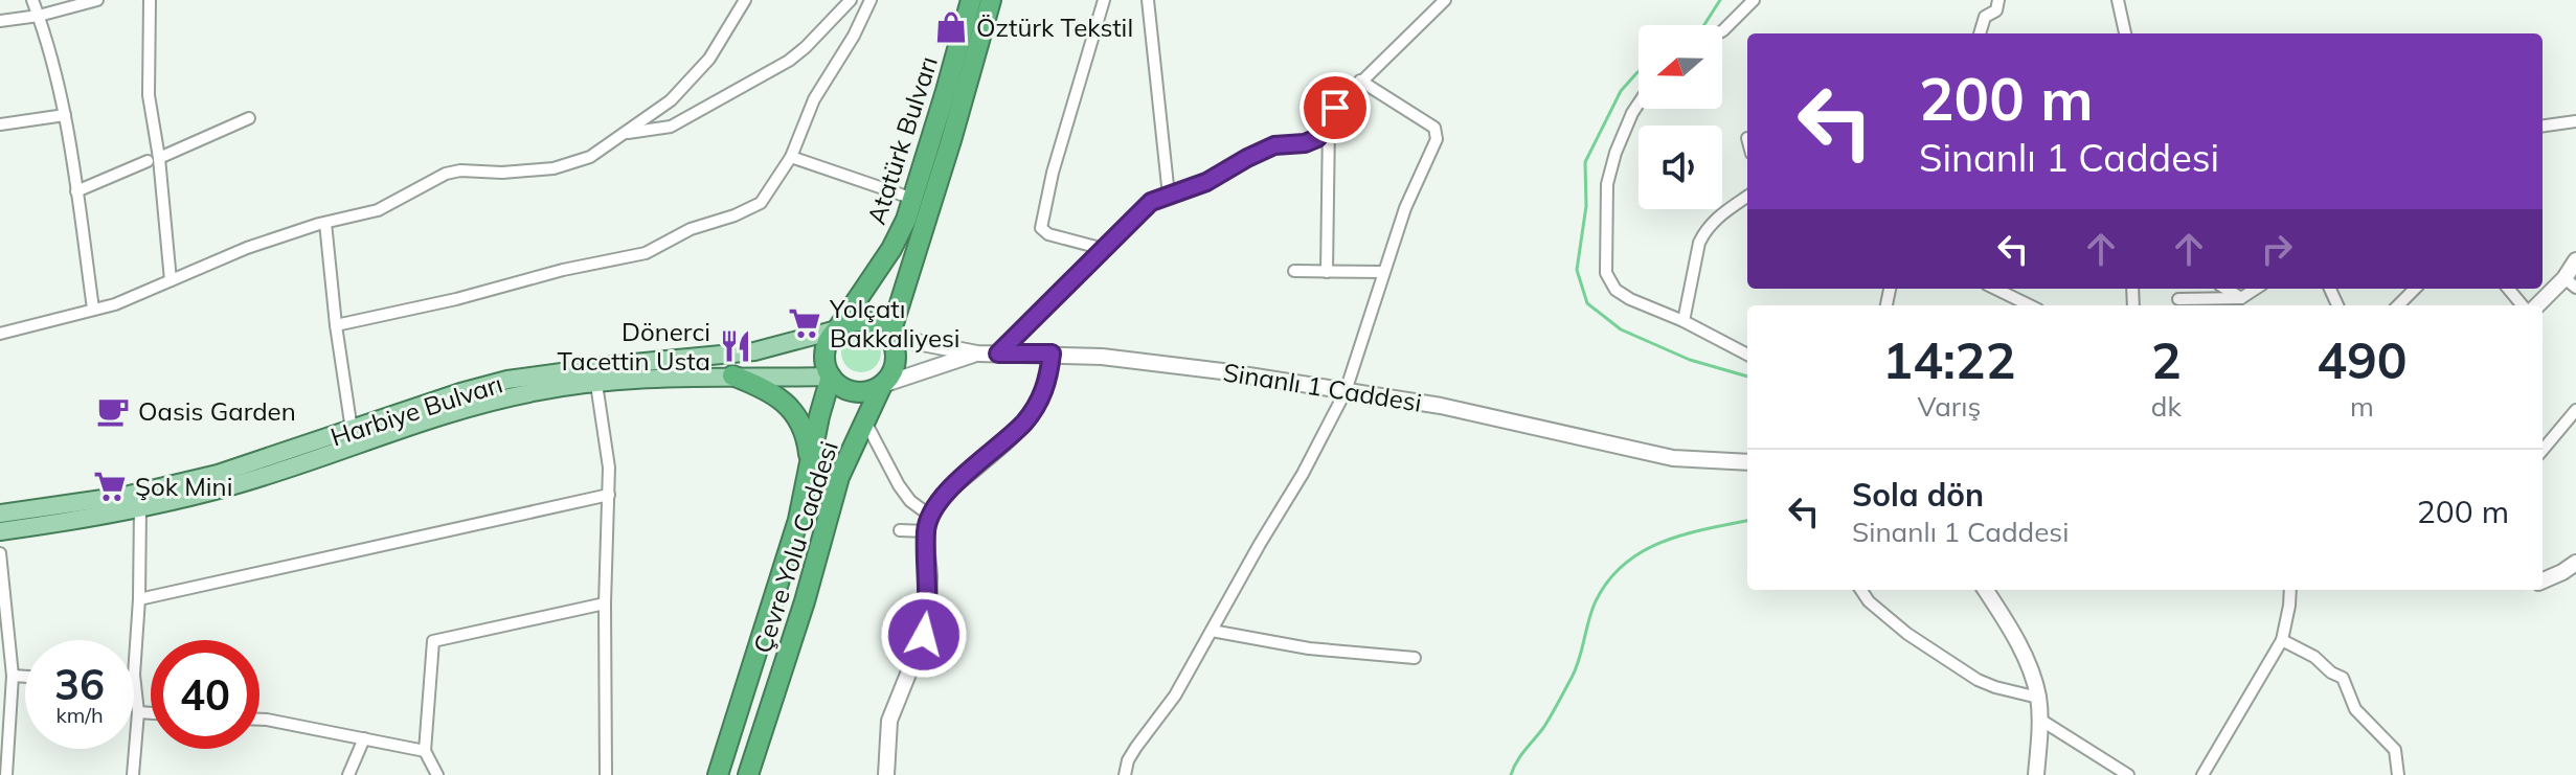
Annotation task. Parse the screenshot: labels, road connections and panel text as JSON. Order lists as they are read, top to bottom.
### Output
{
  "streets": {
    "highway": ["Atatürk Bulvarı", "Çevre Yolu Caddesi"],
    "main road": ["Sinanlı 1 Caddesi", "Harbiye Bulvarı"]
  },
  "crossings": [
    ["Atatürk Bulvarı", "Sinanlı 1 Caddesi"],
    ["Atatürk Bulvarı", "Harbiye Bulvarı"],
    ["Atatürk Bulvarı", "Çevre Yolu Caddesi"],
    ["Sinanlı 1 Caddesi", "Harbiye Bulvarı"],
    ["Sinanlı 1 Caddesi", "Çevre Yolu Caddesi"],
    ["Harbiye Bulvarı", "Çevre Yolu Caddesi"]
  ],
  "places": {
    "shop": ["Öztürk Tekstil"],
    "supermarket": ["Yolçatı Bakkaliyesi", "Şok Mini"],
    "restaurant": ["Dönerci Tacettin Usta"],
    "cafe": ["Oasis Garden"]
  },
  "north": "left",
  "page": {
    "turn": ["200 m", "Sinanlı 1 Caddesi"],
    "eta": [
      "14:22",
      "Varış",
      "2",
      "dk",
      "490",
      "m"
    ],
    "list": [
      {
        "name": "Sola dön",
        "note": "Sinanlı 1 Caddesi",
        "value": "200 m"
      }
    ],
    "speed": "36 km/h",
    "limit": "40"
  }
}
